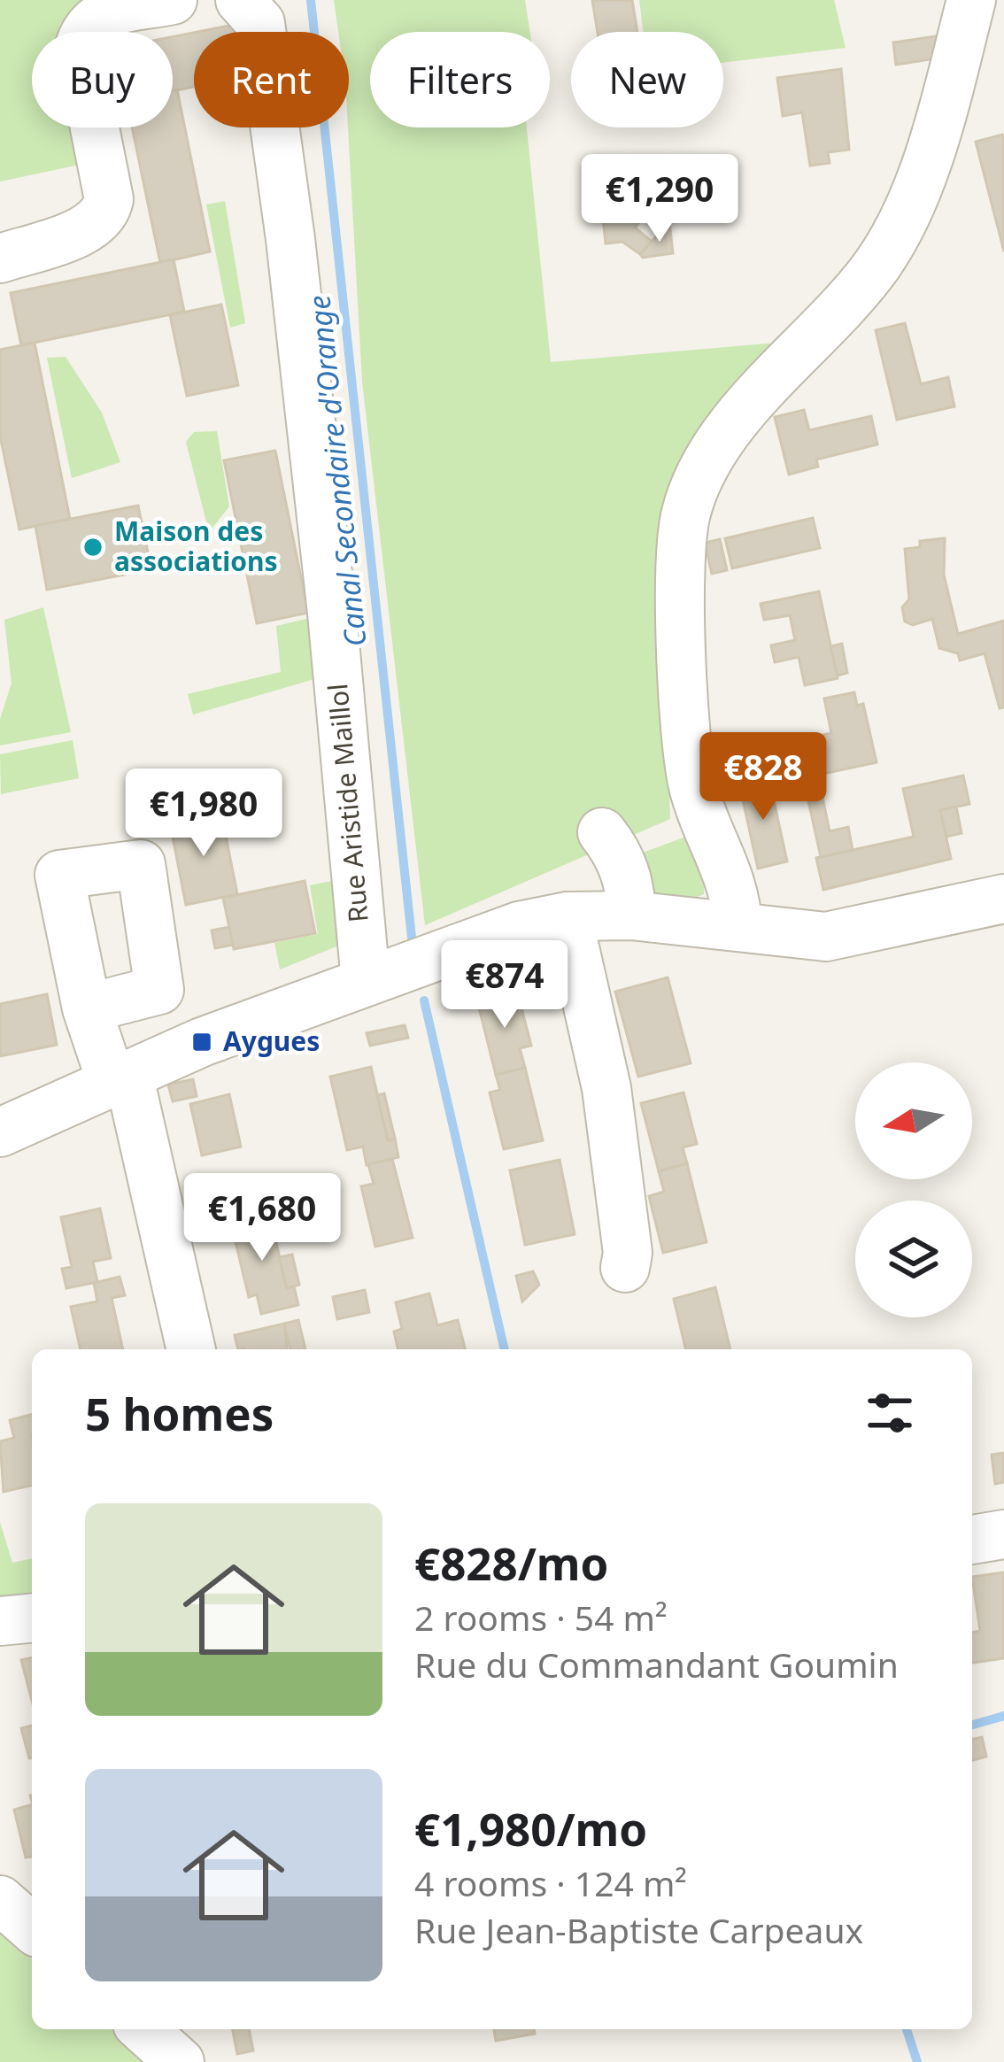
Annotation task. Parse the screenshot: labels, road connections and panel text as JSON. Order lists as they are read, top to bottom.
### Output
{
  "streets": {
    "street": ["Rue Aristide Maillol"]
  },
  "water": ["Canal Secondaire d'Orange"],
  "places": {
    "other": ["Maison des associations"],
    "transit": ["Aygues"]
  },
  "north": "left",
  "page": {
    "chip": [
      "Buy",
      "Rent",
      "Filters",
      "New"
    ],
    "price": [
      "€1,290",
      "€828",
      "€1,980",
      "€874",
      "€1,680"
    ],
    "heading": "5 homes",
    "list": [
      {
        "name": "€828/mo",
        "note": "2 rooms · 54 m² · Rue du Commandant Goumin"
      },
      {
        "name": "€1,980/mo",
        "note": "4 rooms · 124 m² · Rue Jean-Baptiste Carpeaux"
      }
    ]
  }
}
